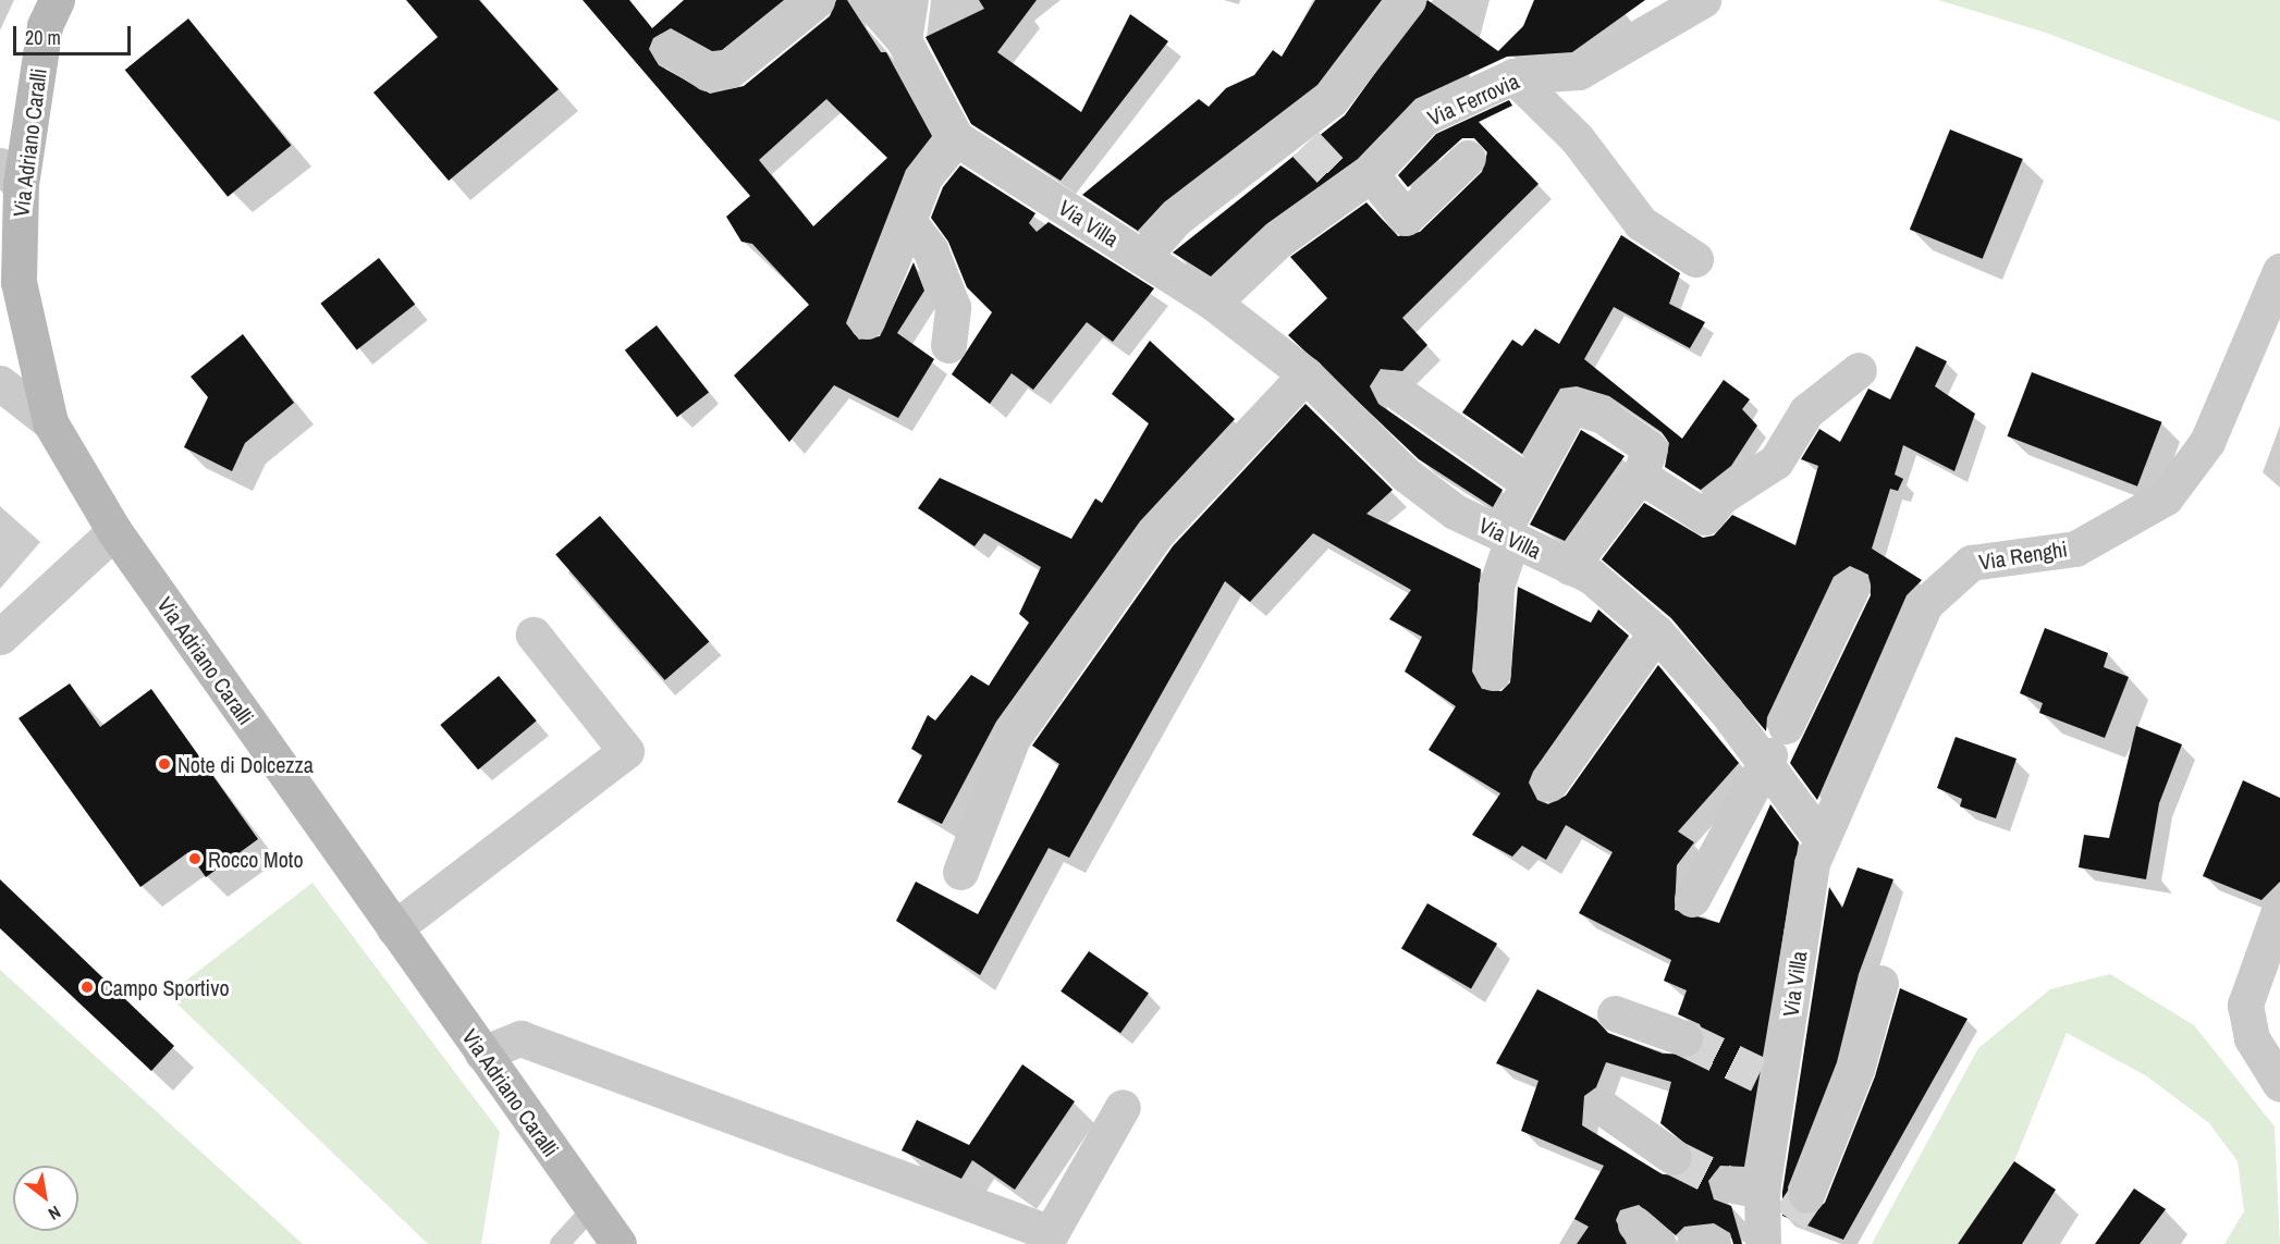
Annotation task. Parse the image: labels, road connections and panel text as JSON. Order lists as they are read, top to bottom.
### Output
{
  "streets": {
    "street": [
      "Via Ferrovia",
      "Via Adriano Caralli",
      "Via Villa",
      "Via Renghi"
    ]
  },
  "crossings": [
    ["Via Ferrovia", "Via Villa"],
    ["Via Villa", "Via Renghi"]
  ],
  "places": ["Note di Dolcezza", "Rocco Moto", "Campo Sportivo"],
  "scale_bar": "20 m",
  "north": "bottom right"
}
